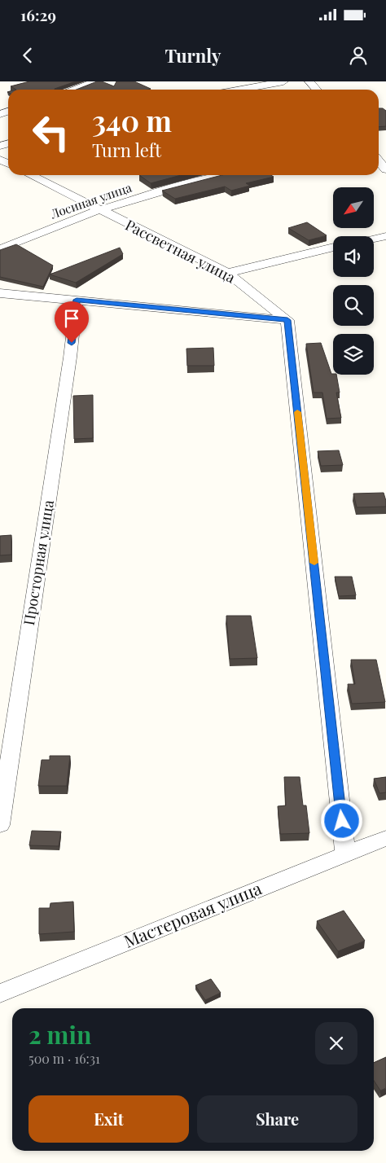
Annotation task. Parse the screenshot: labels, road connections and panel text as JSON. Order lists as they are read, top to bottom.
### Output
{
  "streets": {
    "street": [
      "Лосиная улица",
      "Рассветная улица",
      "Просторная улица",
      "Мастеровая улица"
    ]
  },
  "crossings": [
    ["Лосиная улица", "Рассветная улица"]
  ],
  "north": "bottom left",
  "page": {
    "status": "16:29",
    "header": "Turnly",
    "turn": ["340 m", "Turn left"],
    "heading": ["2 min", "500 m · 16:31"],
    "buttons": ["Exit", "Share"]
  }
}
